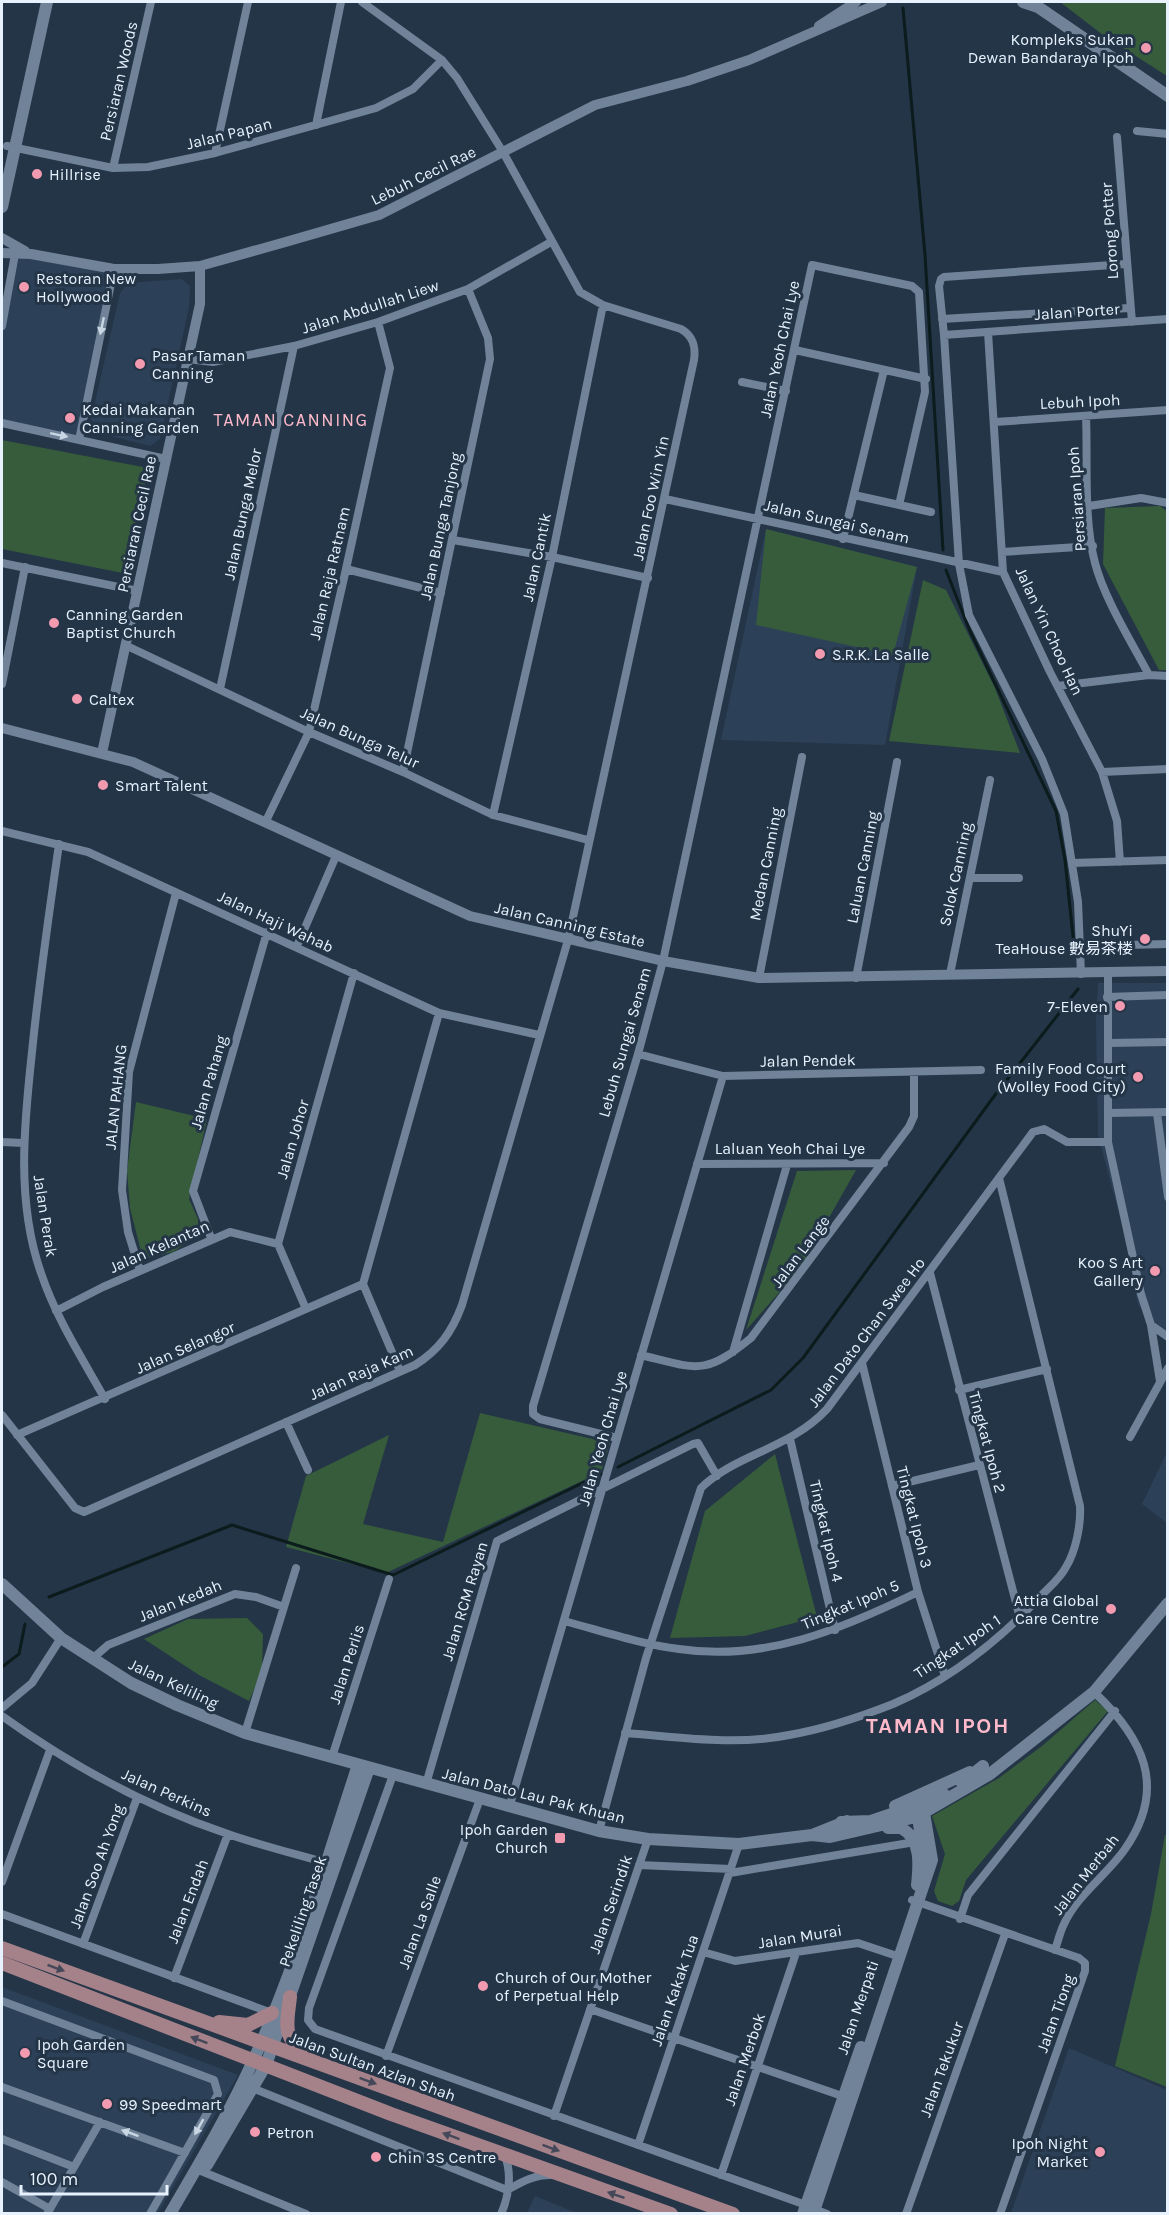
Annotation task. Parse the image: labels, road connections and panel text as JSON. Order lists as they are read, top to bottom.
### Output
{
  "streets": {
    "main road": [
      "Jalan Keliling",
      "Jalan Dato Lau Pak Khuan",
      "Pekeliling Tasek",
      "Jalan Merpati",
      "Jalan Sultan Azlan Shah"
    ],
    "street": [
      "Persiaran Woods",
      "Jalan Papan",
      "Lebuh Cecil Rae",
      "Lorong Potter",
      "Jalan Abdullah Liew",
      "Jalan Porter",
      "Jalan Yeoh Chai Lye",
      "Lebuh Ipoh",
      "Jalan Foo Win Yin",
      "Persiaran Ipoh",
      "Jalan Bunga Melor",
      "Jalan Sungai Senam",
      "Persiaran Cecil Rae",
      "Jalan Bunga Tanjong",
      "Jalan Cantik",
      "Jalan Raja Ratnam",
      "Jalan Yin Choo Han",
      "Jalan Bunga Telur",
      "Medan Canning",
      "Laluan Canning",
      "Solok Canning",
      "Jalan Haji Wahab",
      "Jalan Canning Estate",
      "Lebuh Sungai Senam",
      "Jalan Pendek",
      "Jalan Pahang",
      "JALAN PAHANG",
      "Jalan Johor",
      "Laluan Yeoh Chai Lye",
      "Jalan Perak",
      "Jalan Kelantan",
      "Jalan Lange",
      "Jalan Dato Chan Swee Ho",
      "Jalan Selangor",
      "Jalan Raja Kam",
      "Tingkat Ipoh 2",
      "Tingkat Ipoh 3",
      "Tingkat Ipoh 4",
      "Jalan Kedah",
      "Jalan RCM Rayan",
      "Tingkat Ipoh 5",
      "Tingkat Ipoh 1",
      "Jalan Perlis",
      "Jalan Perkins",
      "Jalan Soo Ah Yong",
      "Jalan Merbah",
      "Jalan Endah",
      "Jalan Serindik",
      "Jalan La Salle",
      "Jalan Murai",
      "Jalan Kakak Tua",
      "Jalan Tiong",
      "Jalan Merbok",
      "Jalan Tekukur"
    ]
  },
  "crossings": [
    ["Persiaran Woods", "Jalan Papan"],
    ["Jalan Papan", "Jalan Foo Win Yin"],
    ["Lebuh Cecil Rae", "Jalan Foo Win Yin"],
    ["Lebuh Cecil Rae", "Persiaran Cecil Rae"],
    ["Lorong Potter", "Jalan Porter"],
    ["Jalan Abdullah Liew", "Jalan Foo Win Yin"],
    ["Jalan Abdullah Liew", "Jalan Bunga Melor"],
    ["Jalan Abdullah Liew", "Persiaran Cecil Rae"],
    ["Jalan Abdullah Liew", "Jalan Bunga Tanjong"],
    ["Jalan Abdullah Liew", "Jalan Raja Ratnam"],
    ["Jalan Porter", "Jalan Yin Choo Han"],
    ["Jalan Yeoh Chai Lye", "Jalan Sungai Senam"],
    ["Jalan Yeoh Chai Lye", "Lebuh Sungai Senam"],
    ["Jalan Yeoh Chai Lye", "Jalan Pendek"],
    ["Jalan Yeoh Chai Lye", "Laluan Yeoh Chai Lye"],
    ["Jalan Yeoh Chai Lye", "Jalan Lange"],
    ["Jalan Yeoh Chai Lye", "Jalan RCM Rayan"],
    ["Jalan Yeoh Chai Lye", "Tingkat Ipoh 5"],
    ["Jalan Yeoh Chai Lye", "Jalan Dato Lau Pak Khuan"],
    ["Lebuh Ipoh", "Persiaran Ipoh"],
    ["Lebuh Ipoh", "Jalan Yin Choo Han"],
    ["Jalan Foo Win Yin", "Jalan Sungai Senam"],
    ["Jalan Foo Win Yin", "Jalan Cantik"],
    ["Jalan Foo Win Yin", "Jalan Bunga Telur"],
    ["Jalan Foo Win Yin", "Jalan Canning Estate"],
    ["Jalan Foo Win Yin", "Jalan Raja Kam"],
    ["Jalan Bunga Melor", "Jalan Bunga Telur"],
    ["Jalan Sungai Senam", "Jalan Yin Choo Han"],
    ["Jalan Sungai Senam", "Lebuh Sungai Senam"],
    ["Persiaran Cecil Rae", "Jalan Bunga Telur"],
    ["Persiaran Cecil Rae", "Jalan Canning Estate"],
    ["Jalan Bunga Tanjong", "Jalan Bunga Telur"],
    ["Jalan Cantik", "Jalan Bunga Telur"],
    ["Jalan Raja Ratnam", "Jalan Bunga Telur"],
    ["Jalan Raja Ratnam", "Jalan Canning Estate"],
    ["Medan Canning", "Jalan Canning Estate"],
    ["Laluan Canning", "Jalan Canning Estate"],
    ["Solok Canning", "Jalan Canning Estate"],
    ["Jalan Haji Wahab", "Jalan Pahang"],
    ["Jalan Haji Wahab", "JALAN PAHANG"],
    ["Jalan Haji Wahab", "Jalan Johor"],
    ["Jalan Haji Wahab", "Jalan Perak"],
    ["Jalan Haji Wahab", "Jalan Raja Kam"],
    ["Jalan Canning Estate", "Lebuh Sungai Senam"],
    ["Jalan Canning Estate", "Jalan Raja Kam"],
    ["Lebuh Sungai Senam", "Jalan Pendek"],
    ["Jalan Pendek", "Jalan Lange"],
    ["Jalan Pahang", "Jalan Kelantan"],
    ["JALAN PAHANG", "Jalan Kelantan"],
    ["Jalan Johor", "Jalan Kelantan"],
    ["Laluan Yeoh Chai Lye", "Jalan Lange"],
    ["Jalan Perak", "Jalan Kelantan"],
    ["Jalan Perak", "Jalan Selangor"],
    ["Jalan Dato Chan Swee Ho", "Tingkat Ipoh 2"],
    ["Jalan Dato Chan Swee Ho", "Tingkat Ipoh 3"],
    ["Jalan Dato Chan Swee Ho", "Tingkat Ipoh 4"],
    ["Jalan Dato Chan Swee Ho", "Jalan RCM Rayan"],
    ["Jalan Dato Chan Swee Ho", "Tingkat Ipoh 5"],
    ["Jalan Dato Chan Swee Ho", "Tingkat Ipoh 1"],
    ["Jalan Dato Chan Swee Ho", "Jalan Dato Lau Pak Khuan"],
    ["Jalan Selangor", "Jalan Raja Kam"],
    ["Tingkat Ipoh 2", "Tingkat Ipoh 1"],
    ["Tingkat Ipoh 3", "Tingkat Ipoh 5"],
    ["Tingkat Ipoh 3", "Tingkat Ipoh 1"],
    ["Tingkat Ipoh 4", "Tingkat Ipoh 5"],
    ["Jalan Kedah", "Jalan Keliling"],
    ["Jalan RCM Rayan", "Jalan Dato Lau Pak Khuan"],
    ["Jalan Perlis", "Jalan Keliling"],
    ["Jalan Keliling", "Jalan Dato Lau Pak Khuan"],
    ["Jalan Keliling", "Pekeliling Tasek"],
    ["Jalan Perkins", "Jalan Soo Ah Yong"],
    ["Jalan Perkins", "Jalan Endah"],
    ["Jalan Perkins", "Pekeliling Tasek"],
    ["Jalan Dato Lau Pak Khuan", "Jalan Merbah"],
    ["Jalan Dato Lau Pak Khuan", "Jalan Serindik"],
    ["Jalan Dato Lau Pak Khuan", "Pekeliling Tasek"],
    ["Jalan Dato Lau Pak Khuan", "Jalan La Salle"],
    ["Jalan Dato Lau Pak Khuan", "Jalan Kakak Tua"],
    ["Jalan Dato Lau Pak Khuan", "Jalan Merpati"],
    ["Jalan Merbah", "Jalan Tiong"],
    ["Pekeliling Tasek", "Jalan Sultan Azlan Shah"],
    ["Jalan Murai", "Jalan Kakak Tua"],
    ["Jalan Murai", "Jalan Merpati"],
    ["Jalan Murai", "Jalan Merbok"],
    ["Jalan Merpati", "Jalan Tiong"],
    ["Jalan Tiong", "Jalan Tekukur"]
  ],
  "districts": ["TAMAN CANNING", "TAMAN IPOH"],
  "places": {
    "other": [
      "Kompleks Sukan Dewan Bandaraya Ipoh",
      "Hillrise",
      "Restoran New Hollywood",
      "Pasar Taman Canning",
      "Kedai Makanan Canning Garden",
      "Canning Garden Baptist Church",
      "S.R.K. La Salle",
      "Caltex",
      "Smart Talent",
      "ShuYi TeaHouse 數易茶楼",
      "7-Eleven",
      "Family Food Court (Wolley Food City)",
      "Koo S Art Gallery",
      "Attia Global Care Centre",
      "Church of Our Mother of Perpetual Help",
      "Ipoh Garden Square",
      "99 Speedmart",
      "Petron",
      "Ipoh Night Market",
      "Chin 3S Centre"
    ],
    "transit": ["Ipoh Garden Church"]
  },
  "scale_bar": "100 m"
}
